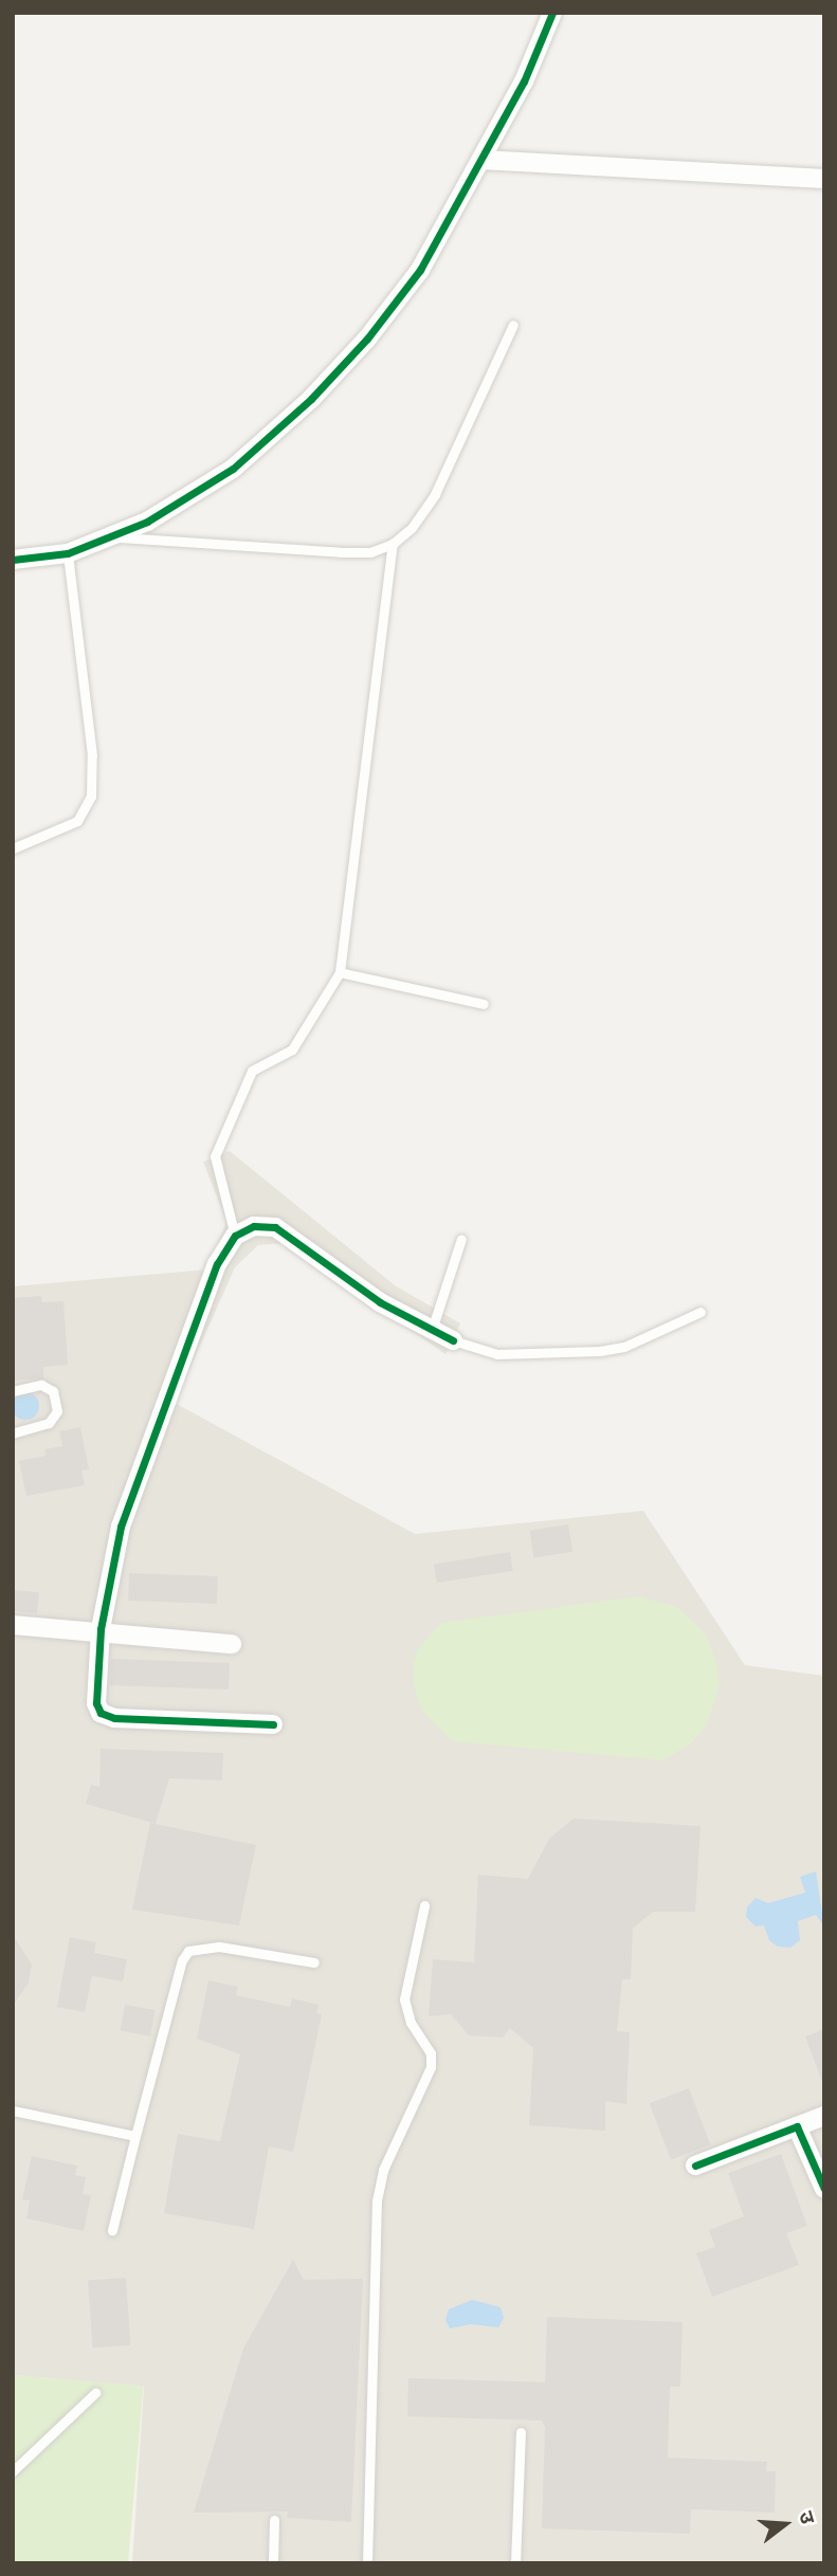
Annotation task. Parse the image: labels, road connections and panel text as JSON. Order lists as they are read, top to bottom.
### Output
{
  "north": "right"
}
